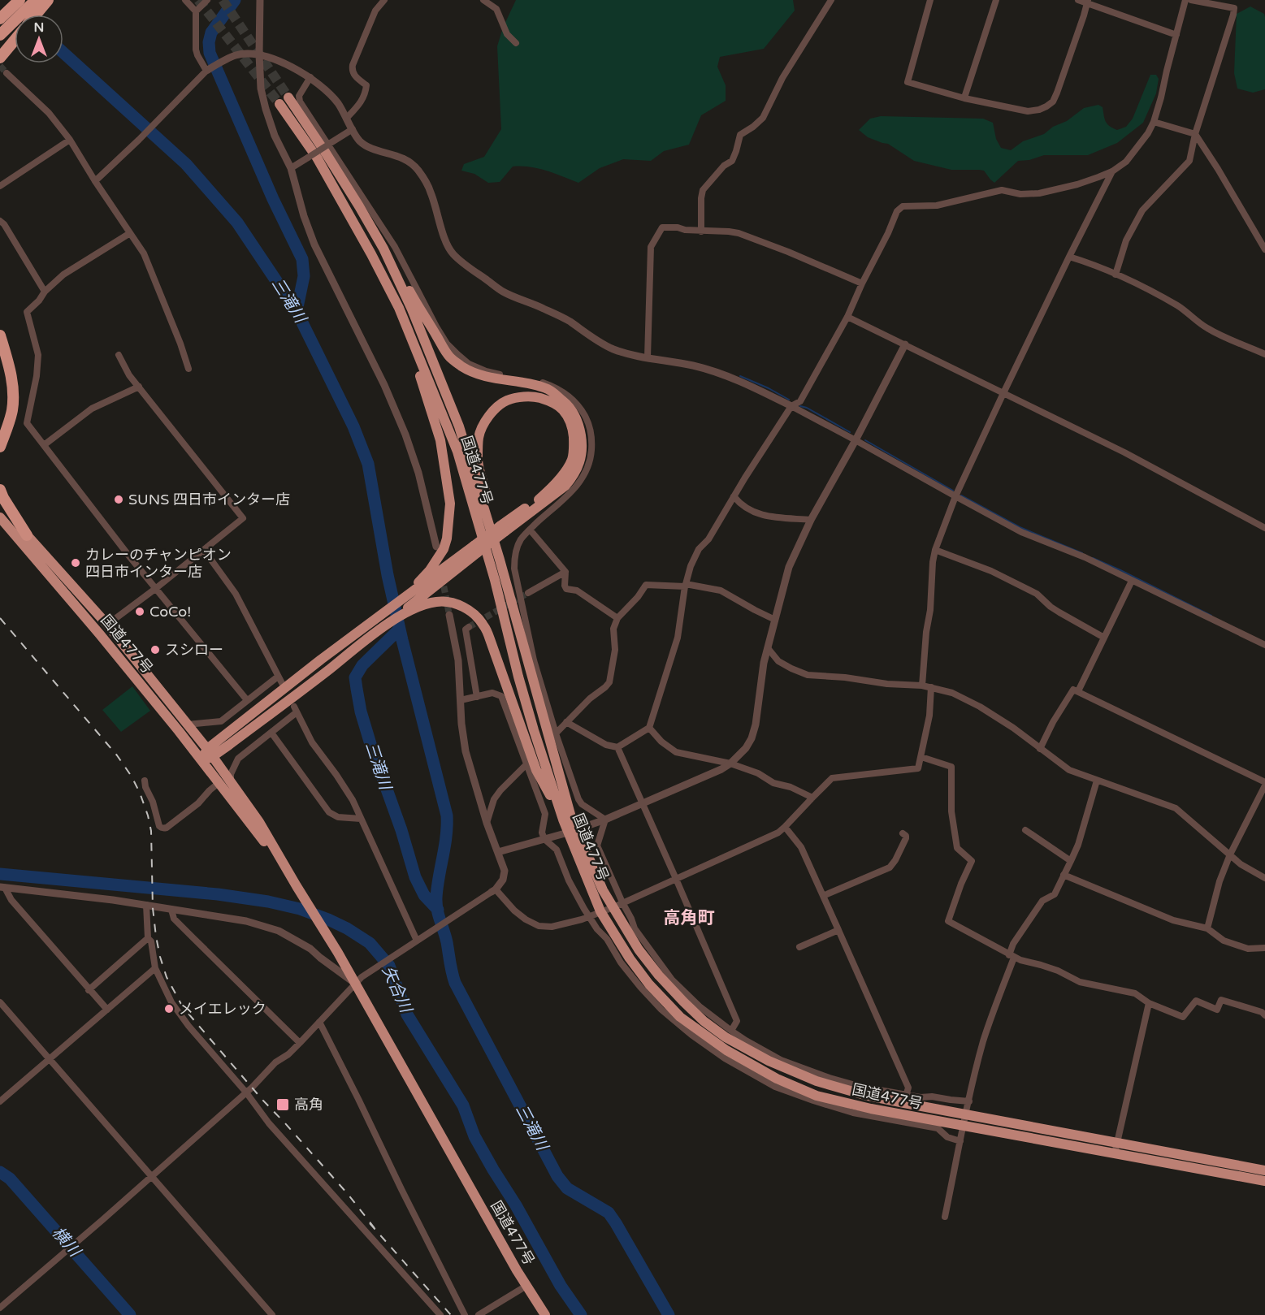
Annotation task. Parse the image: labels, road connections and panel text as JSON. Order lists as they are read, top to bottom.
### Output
{
  "streets": {
    "highway": ["国道477号"]
  },
  "districts": ["高角町"],
  "water": ["三滝川", "矢合川", "横川"],
  "places": {
    "other": [
      "SUNS 四日市インター店",
      "カレーのチャンピオン 四日市インター店",
      "CoCo!",
      "スシロー",
      "メイエレック"
    ],
    "transit": ["高角"]
  },
  "north": "top"
}
